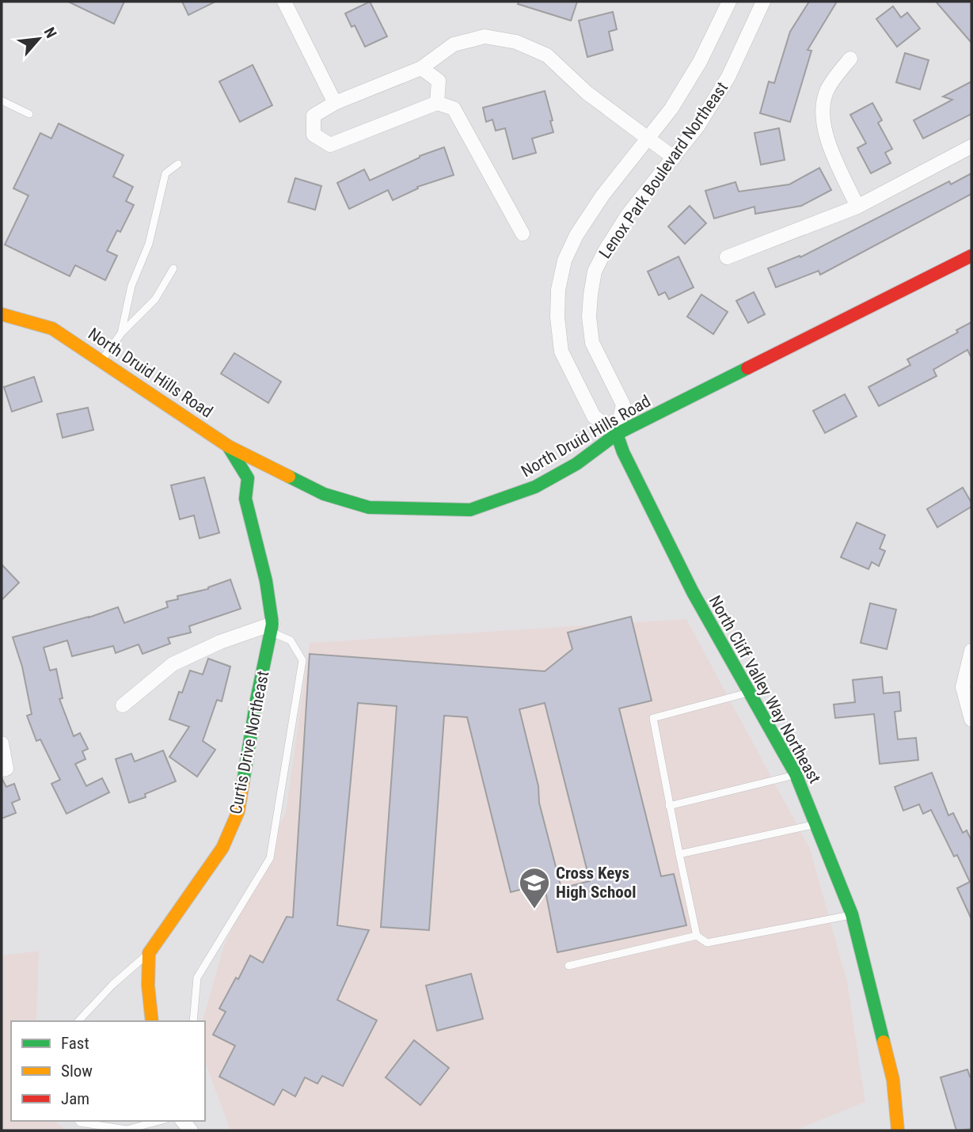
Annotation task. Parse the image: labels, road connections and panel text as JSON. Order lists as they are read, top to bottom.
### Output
{
  "streets": {
    "street": [
      "Lenox Park Boulevard Northeast",
      "North Druid Hills Road",
      "North Cliff Valley Way Northeast",
      "Curtis Drive Northeast"
    ]
  },
  "crossings": [
    ["Lenox Park Boulevard Northeast", "North Druid Hills Road"],
    ["Lenox Park Boulevard Northeast", "North Cliff Valley Way Northeast"],
    ["North Druid Hills Road", "North Cliff Valley Way Northeast"],
    ["North Druid Hills Road", "Curtis Drive Northeast"]
  ],
  "places": {
    "school or university": ["Cross Keys High School"]
  },
  "legend": ["Fast", "Slow", "Jam"],
  "north": "top right"
}
